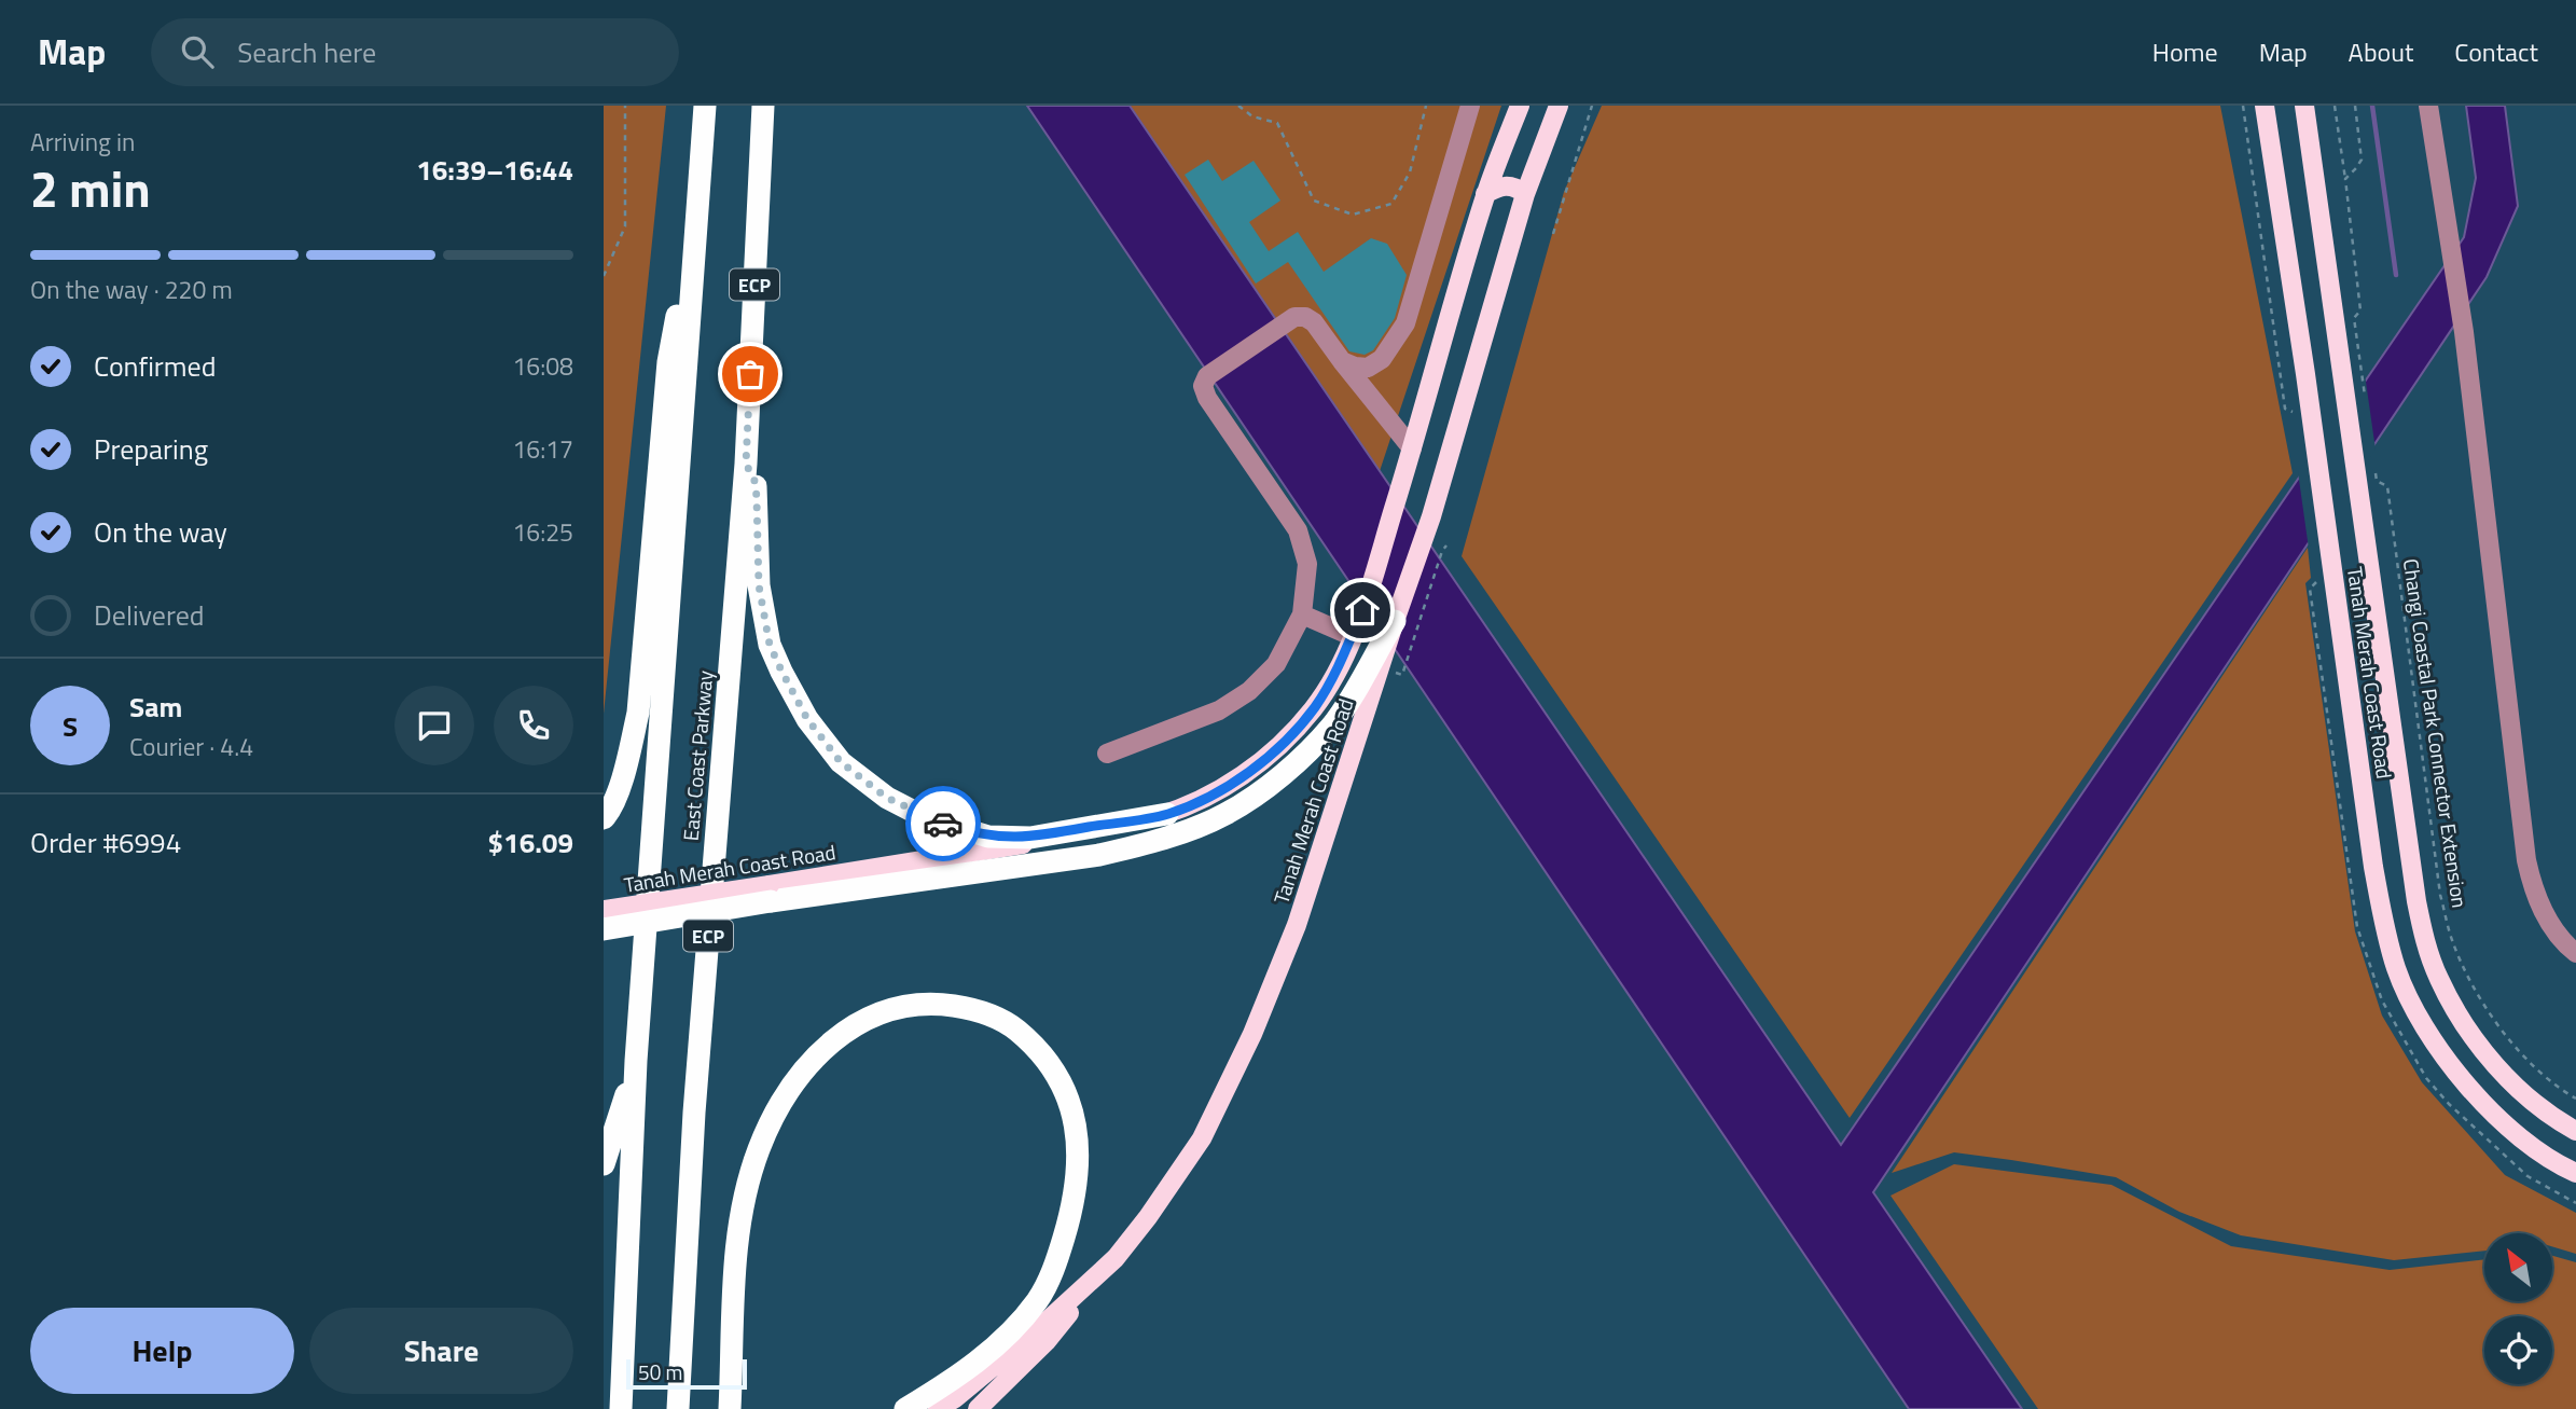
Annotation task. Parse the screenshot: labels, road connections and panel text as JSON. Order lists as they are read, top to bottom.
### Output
{
  "streets": {
    "highway": ["ECP", "East Coast Parkway"],
    "main road": ["Tanah Merah Coast Road"],
    "path": ["Changi Coastal Park Connector Extension"]
  },
  "scale_bar": "50 m",
  "north": "top left",
  "page": {
    "header": "Map",
    "search": "Search here",
    "nav": [
      "Home",
      "Map",
      "About",
      "Contact"
    ],
    "heading": ["2 min", "Arriving in", "16:39–16:44"],
    "panel": [
      "Sam",
      "Courier · 4.4",
      "Order #6994",
      "$16.09"
    ],
    "bar": "On the way · 220 m",
    "list": [
      ["Confirmed", "16:08"],
      ["Preparing", "16:17"],
      ["On the way", "16:25"],
      "Delivered"
    ],
    "round": "S",
    "buttons": ["Help", "Share"],
    "scale": "50 m"
  }
}
